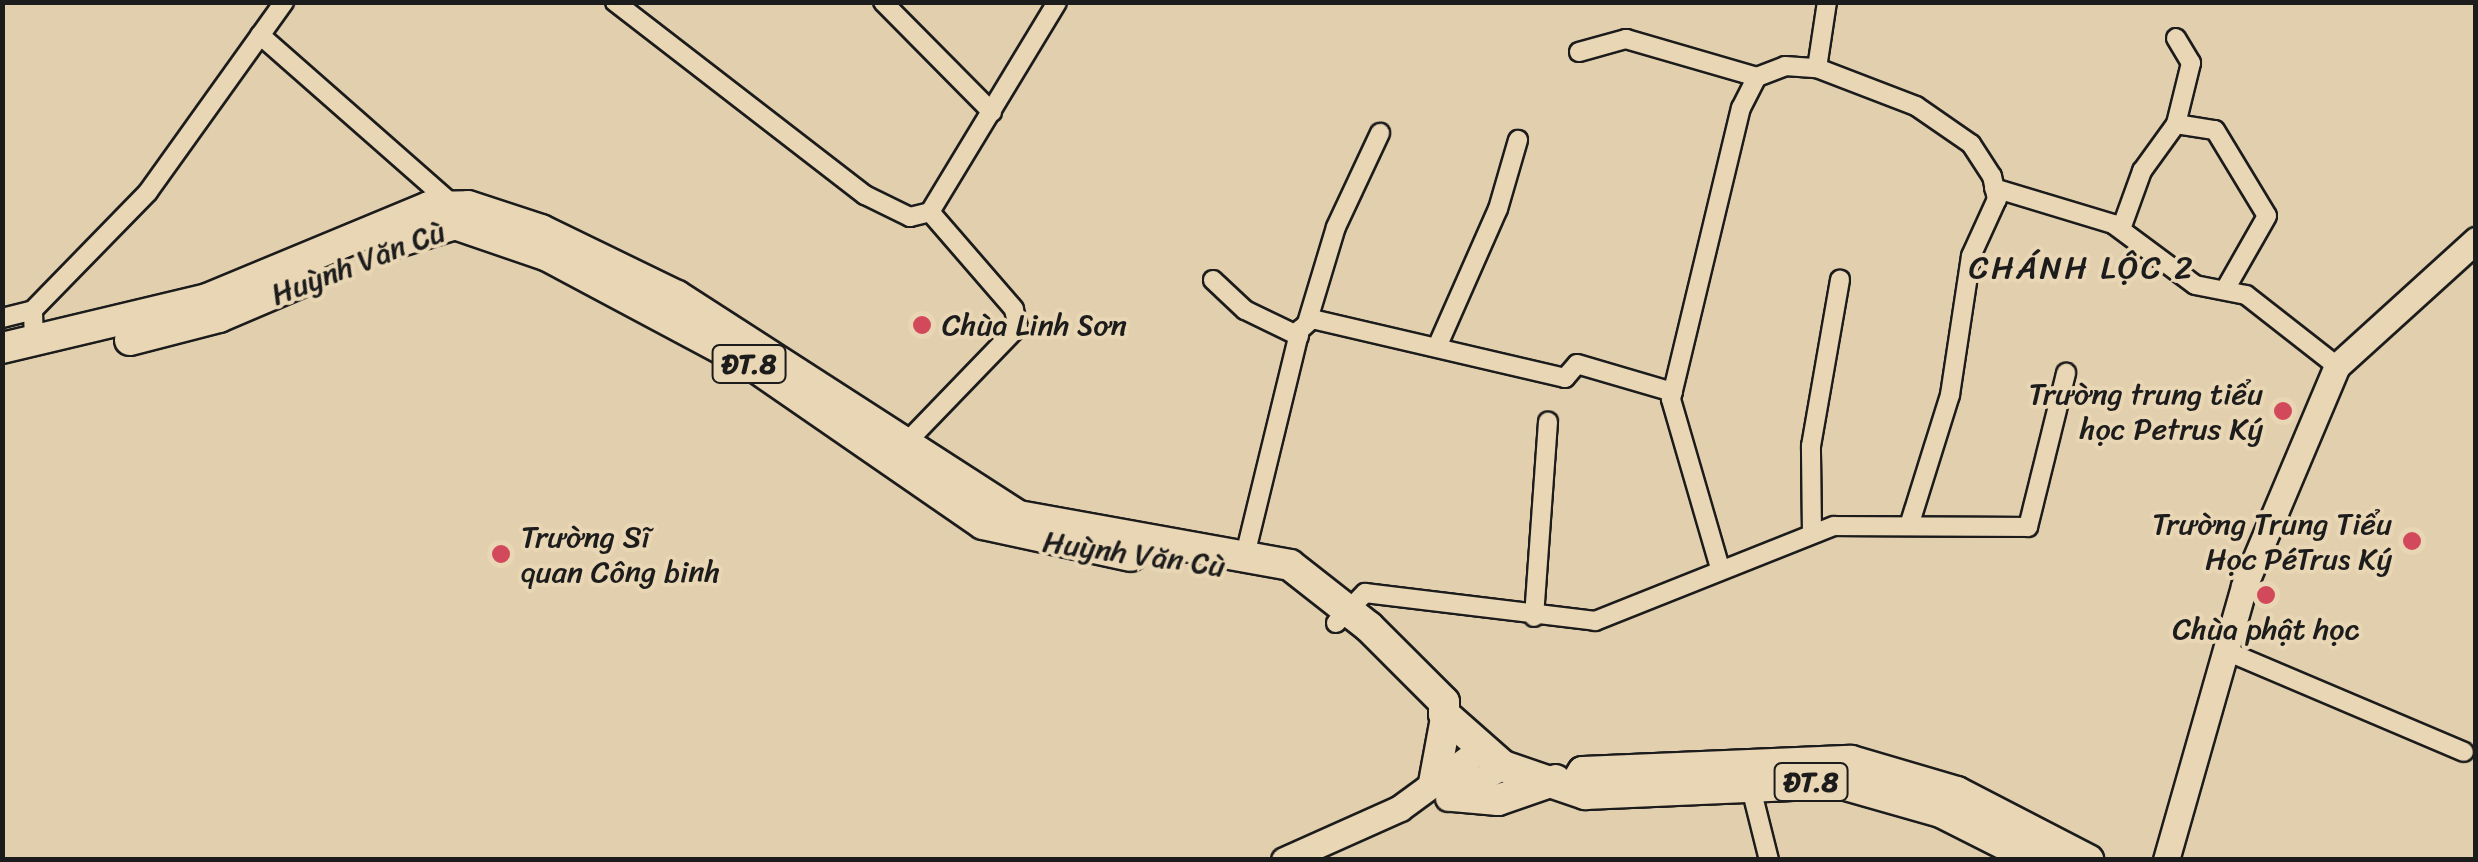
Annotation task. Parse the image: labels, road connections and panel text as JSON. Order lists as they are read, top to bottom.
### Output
{
  "streets": {
    "main road": ["Huỳnh Văn Cù", "ĐT.8"]
  },
  "districts": ["CHÁNH LỘC 2"],
  "places": [
    "Chùa Linh Sơn",
    "Trường trung tiểu học Petrus Ký",
    "Trường Trung Tiểu Học PéTrus Ký",
    "Trường Sĩ quan Công binh",
    "Chùa phật học"
  ]
}
